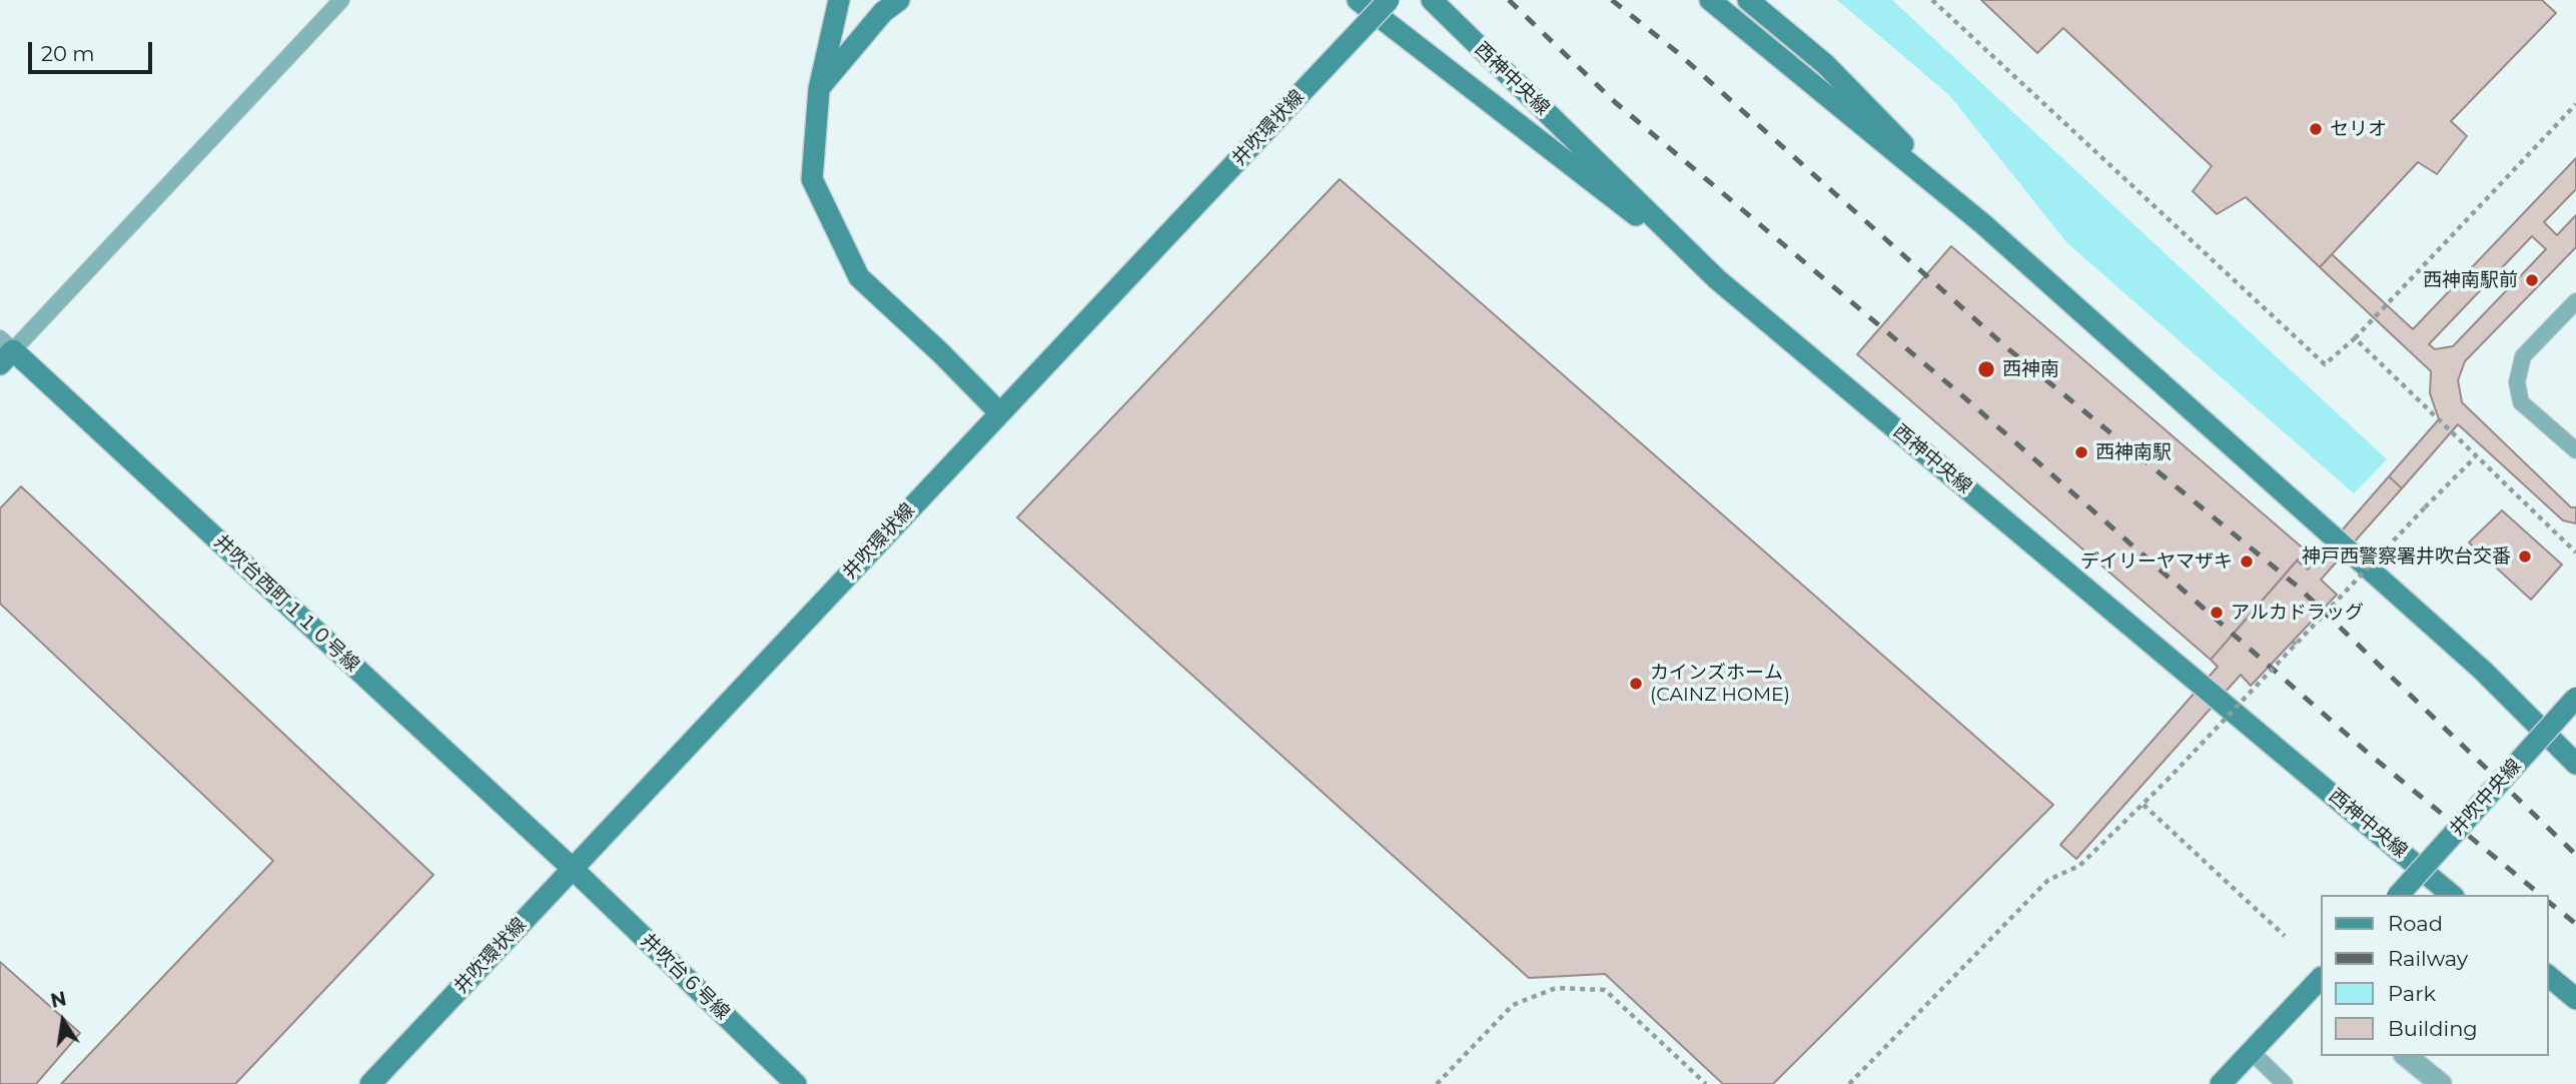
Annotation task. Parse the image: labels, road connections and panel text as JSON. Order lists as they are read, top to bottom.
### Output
{
  "streets": {
    "street": [
      "西神中央線",
      "井吹環状線",
      "井吹台西町１１０号線",
      "井吹中央線",
      "井吹台６号線"
    ]
  },
  "crossings": [
    ["井吹環状線", "井吹台西町１１０号線"],
    ["井吹環状線", "井吹台６号線"],
    ["井吹台西町１１０号線", "井吹台６号線"]
  ],
  "places": [
    "セリオ",
    "西神南駅前",
    "西神南",
    "西神南駅",
    "神戸西警察署井吹台交番",
    "デイリーヤマザキ",
    "アルカドラッグ",
    "カインズホーム (CAINZ HOME)"
  ],
  "legend": [
    "Road",
    "Railway",
    "Park",
    "Building"
  ],
  "scale_bar": "20 m",
  "north": "top"
}
